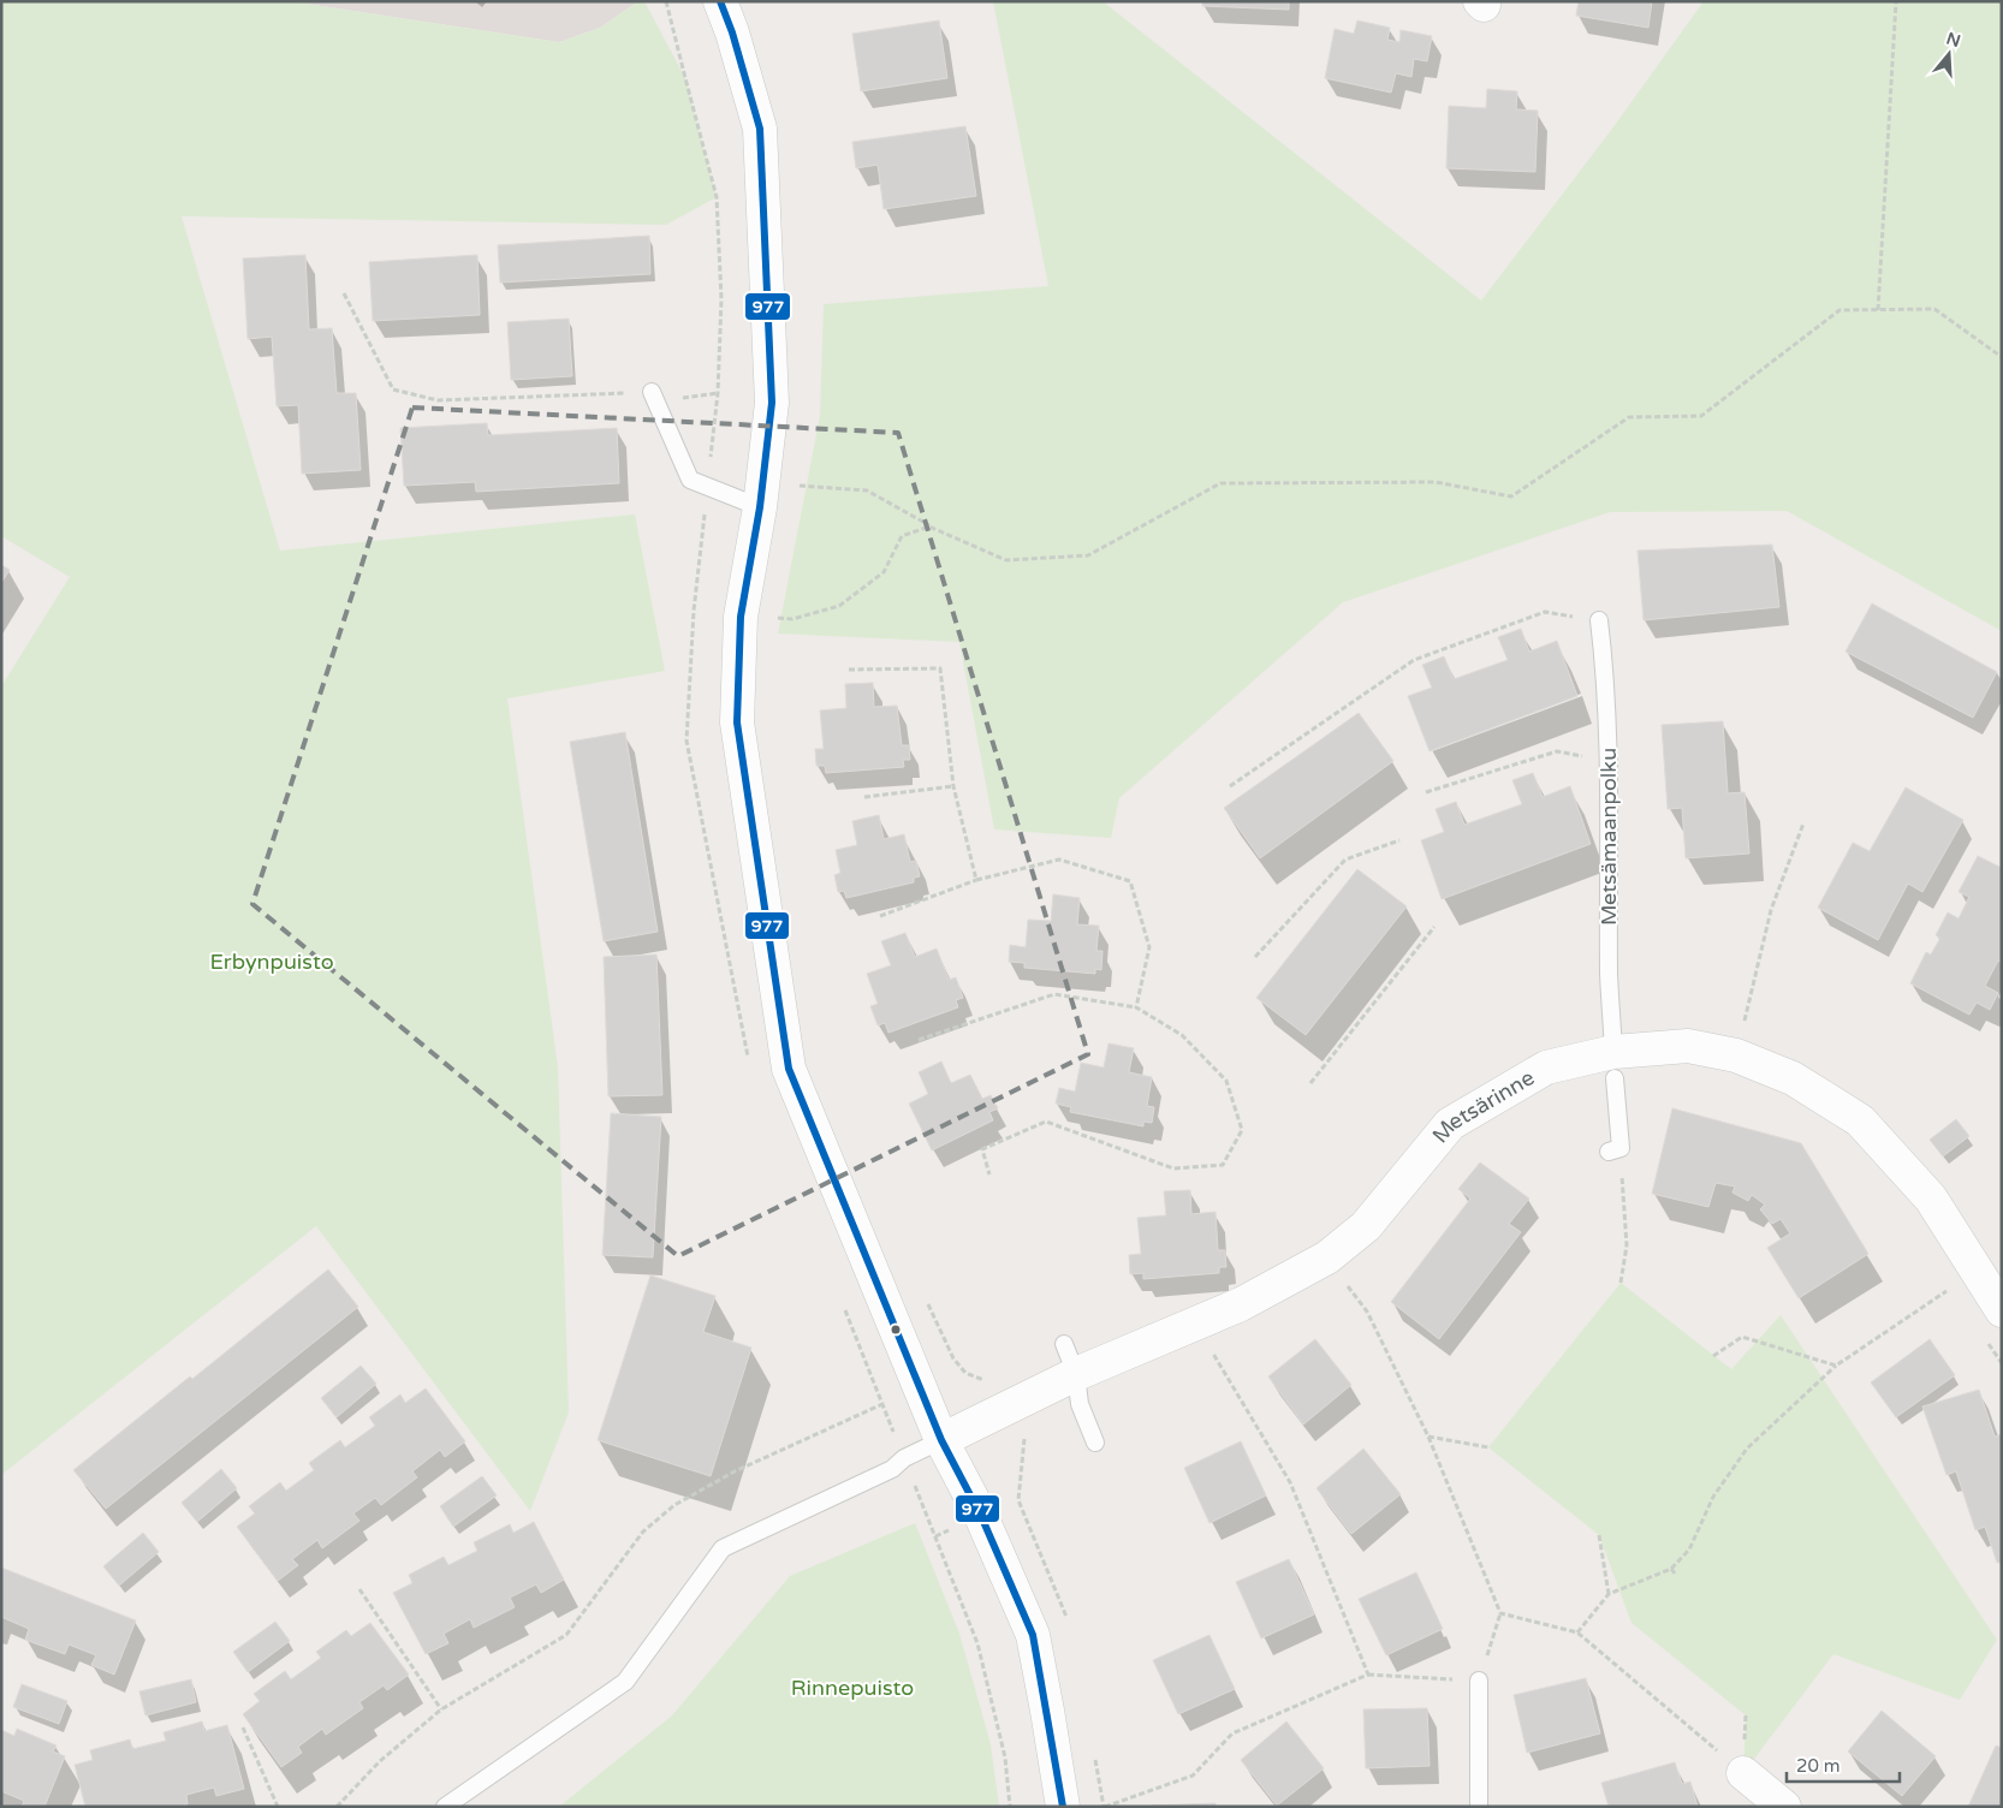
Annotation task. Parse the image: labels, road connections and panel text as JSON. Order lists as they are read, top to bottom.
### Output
{
  "streets": {
    "street": ["Metsärinne"],
    "lane": ["Metsämaanpolku"]
  },
  "crossings": [
    ["Metsämaanpolku", "Metsärinne"]
  ],
  "parks": ["Erbynpuisto", "Rinnepuisto"],
  "lines": ["transit line 977"],
  "scale_bar": "20 m",
  "north": "top"
}
